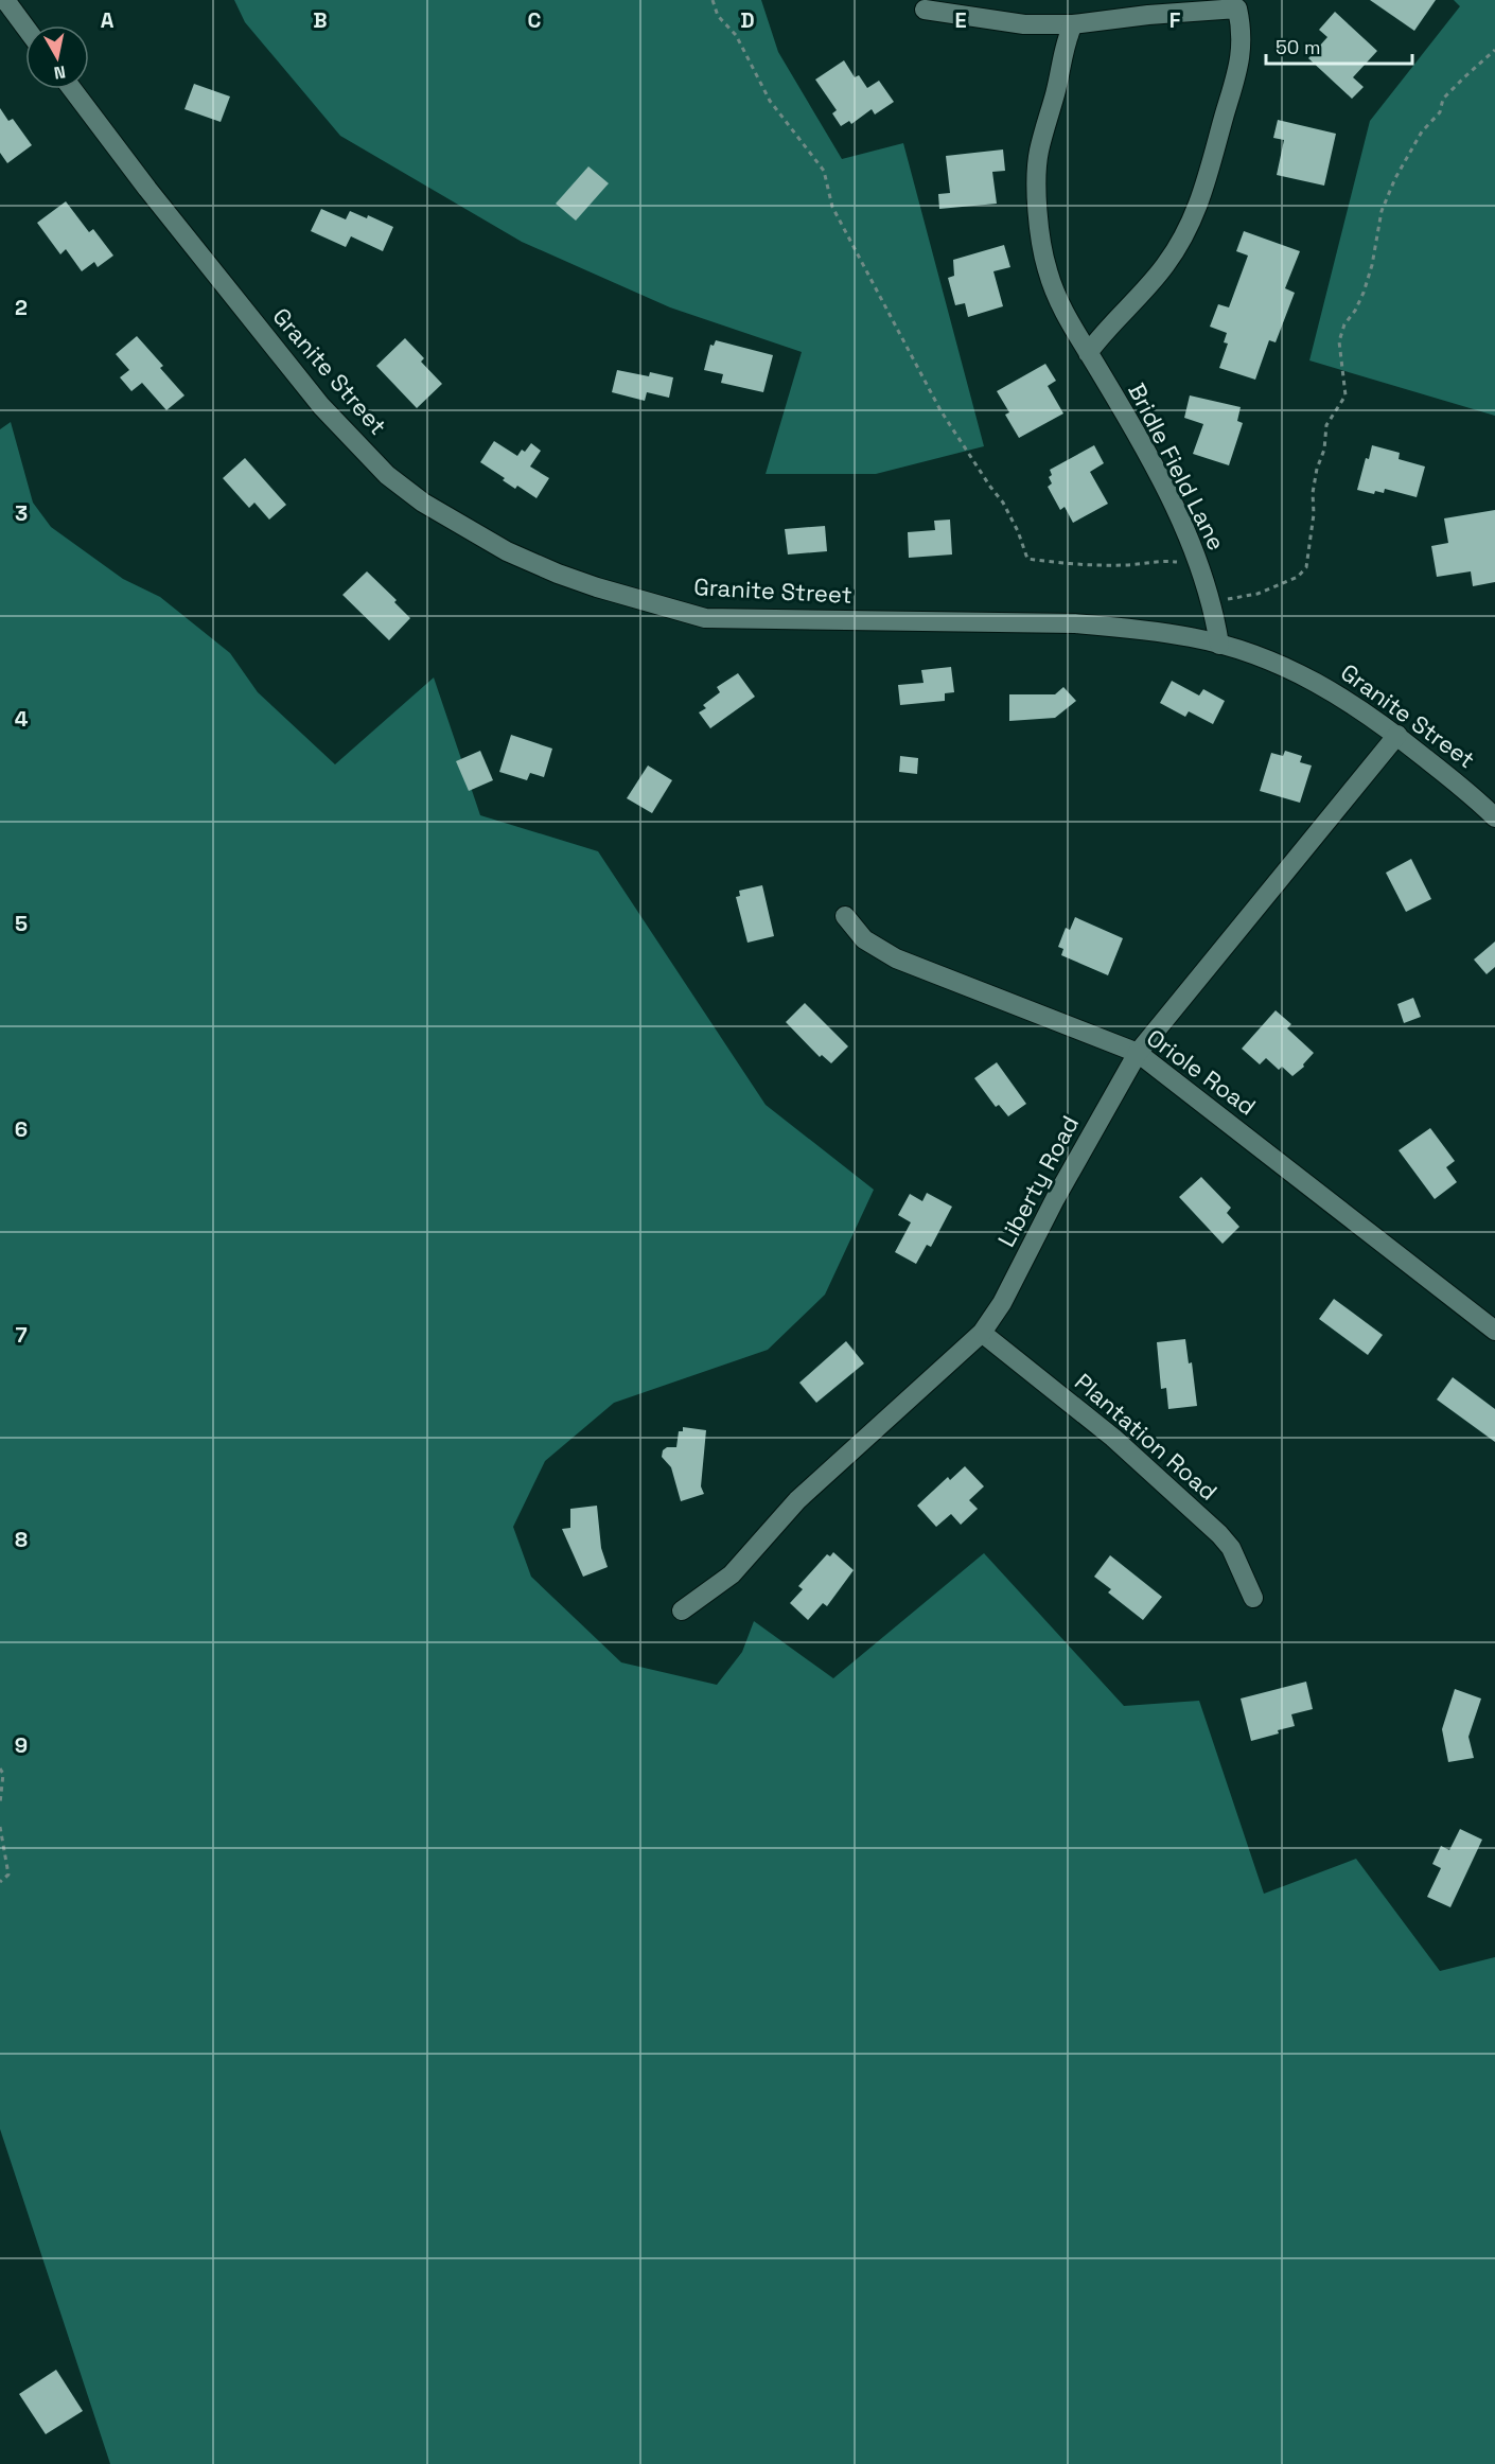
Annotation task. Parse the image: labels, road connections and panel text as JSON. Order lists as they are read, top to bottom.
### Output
{
  "streets": {
    "street": [
      "Granite Street",
      "Bridle Field Lane",
      "Oriole Road",
      "Liberty Road",
      "Plantation Road"
    ]
  },
  "crossings": [
    ["Granite Street", "Bridle Field Lane"],
    ["Granite Street", "Liberty Road"],
    ["Oriole Road", "Liberty Road"],
    ["Liberty Road", "Plantation Road"]
  ],
  "scale_bar": "50 m",
  "north": "bottom",
  "grid": {
    "columns": [
      "A",
      "B",
      "C",
      "D",
      "E",
      "F"
    ],
    "rows": [
      "2",
      "3",
      "4",
      "5",
      "6",
      "7",
      "8",
      "9"
    ]
  }
}
